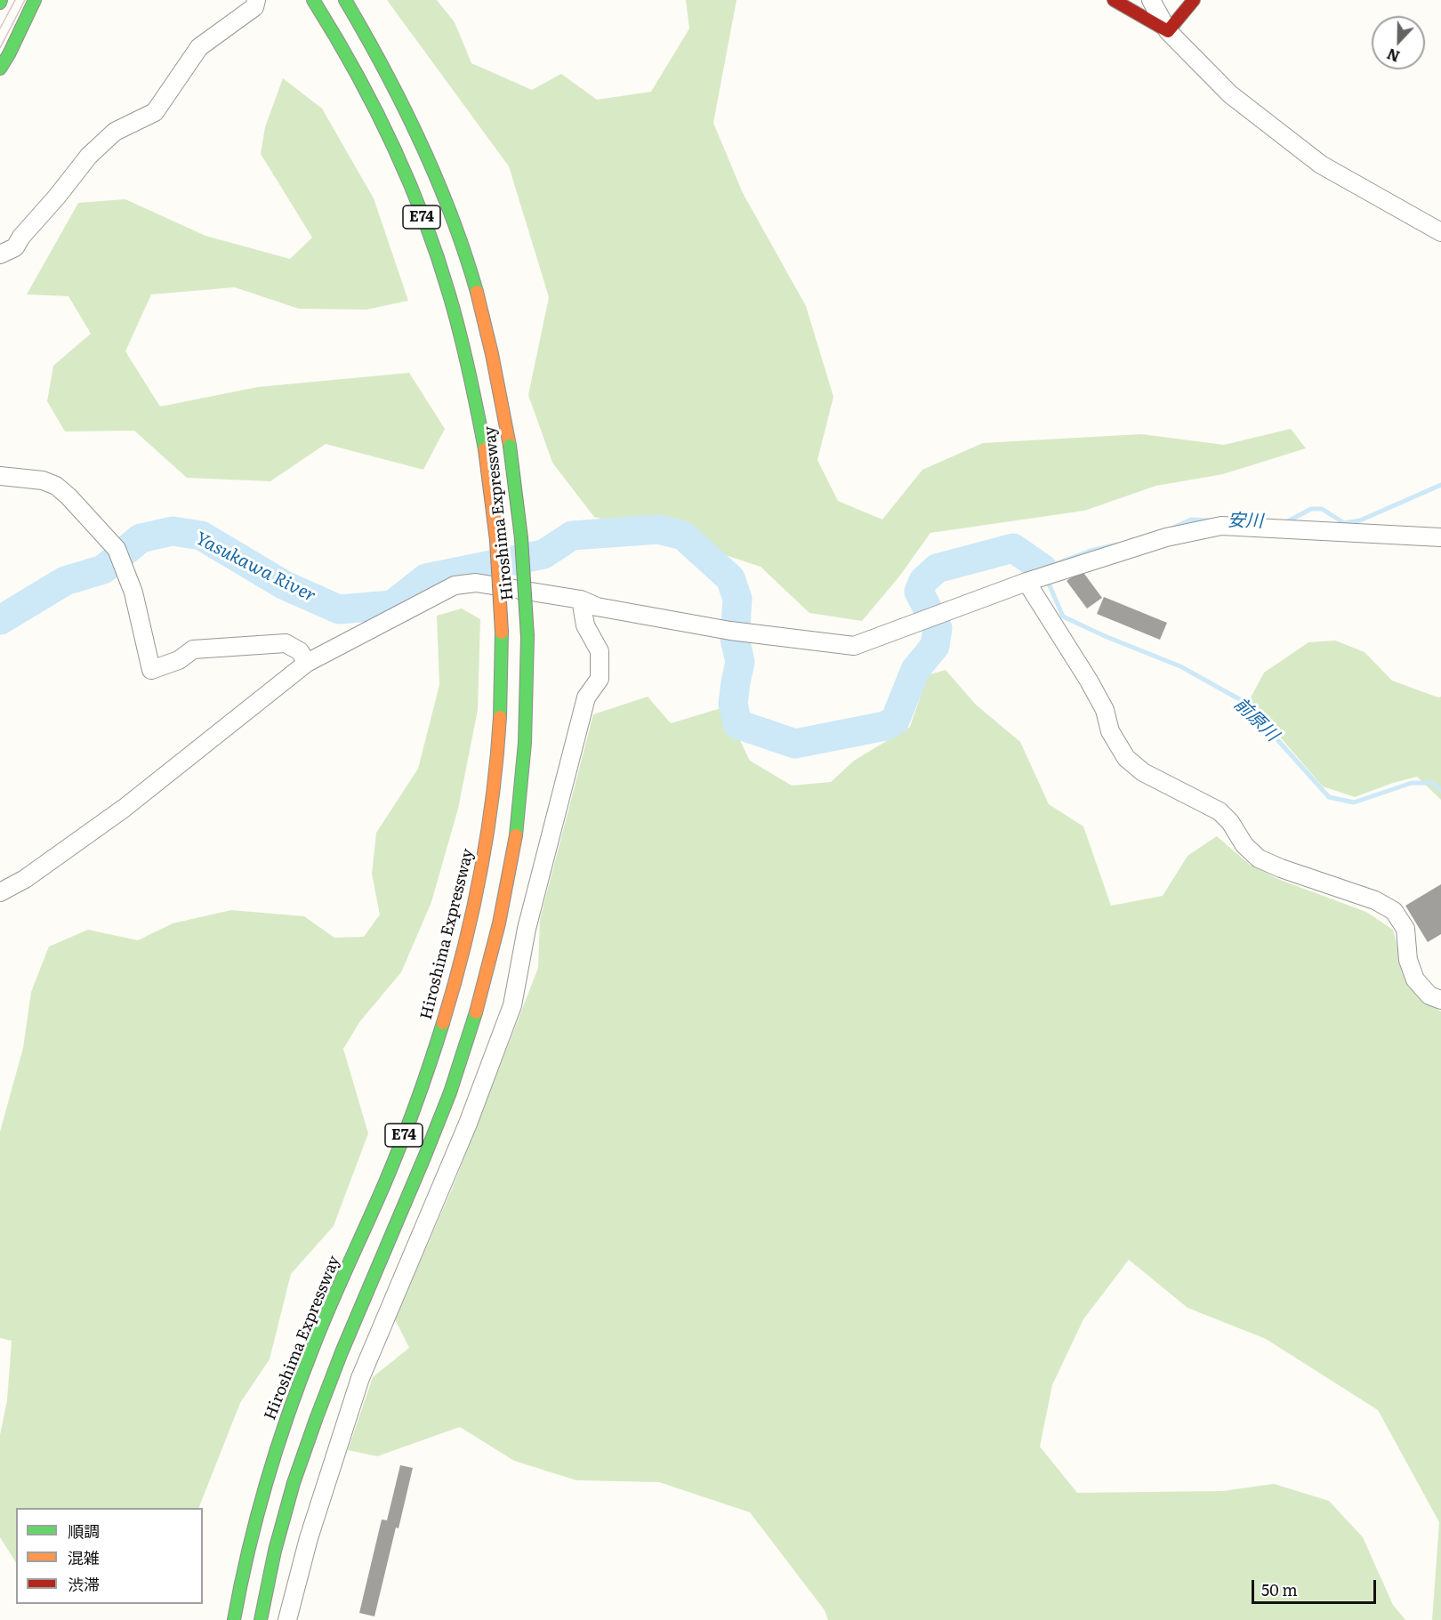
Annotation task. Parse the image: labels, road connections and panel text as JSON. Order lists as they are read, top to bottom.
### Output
{
  "streets": {
    "main road": ["E74", "Hiroshima Expressway"]
  },
  "water": ["安川", "Yasukawa River", "前原川"],
  "legend": ["順調", "混雑", "渋滞"],
  "scale_bar": "50 m",
  "north": "bottom"
}
